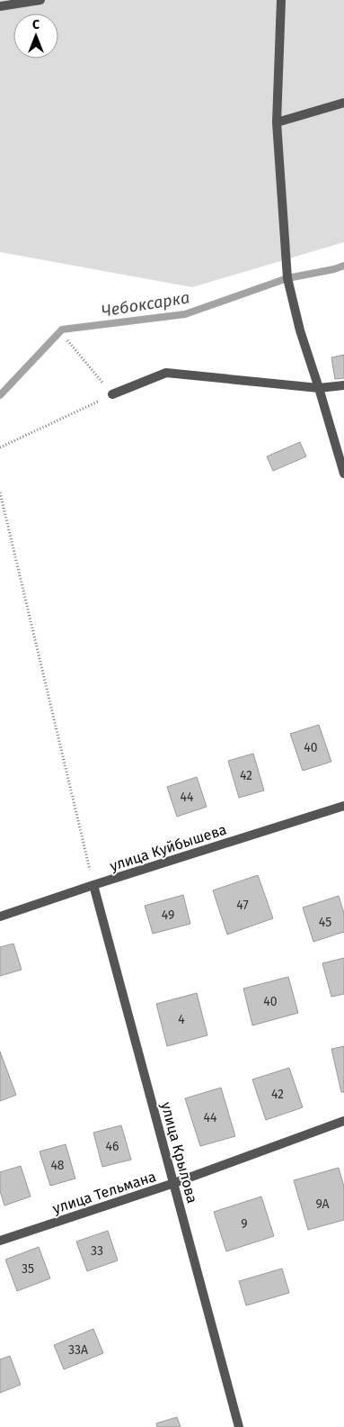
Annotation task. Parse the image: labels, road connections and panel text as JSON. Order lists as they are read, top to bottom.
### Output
{
  "streets": {
    "street": ["улица Куйбышева", "улица Крылова", "улица Тельмана"]
  },
  "crossings": [
    ["улица Куйбышева", "улица Крылова"],
    ["улица Крылова", "улица Тельмана"]
  ],
  "water": ["Чебоксарка"],
  "house_numbers": [
    "40",
    "42",
    "44",
    "47",
    "49",
    "45",
    "40",
    "4",
    "42",
    "44",
    "46",
    "48",
    "9А",
    "9",
    "33",
    "35",
    "33А"
  ],
  "north": "top"
}
